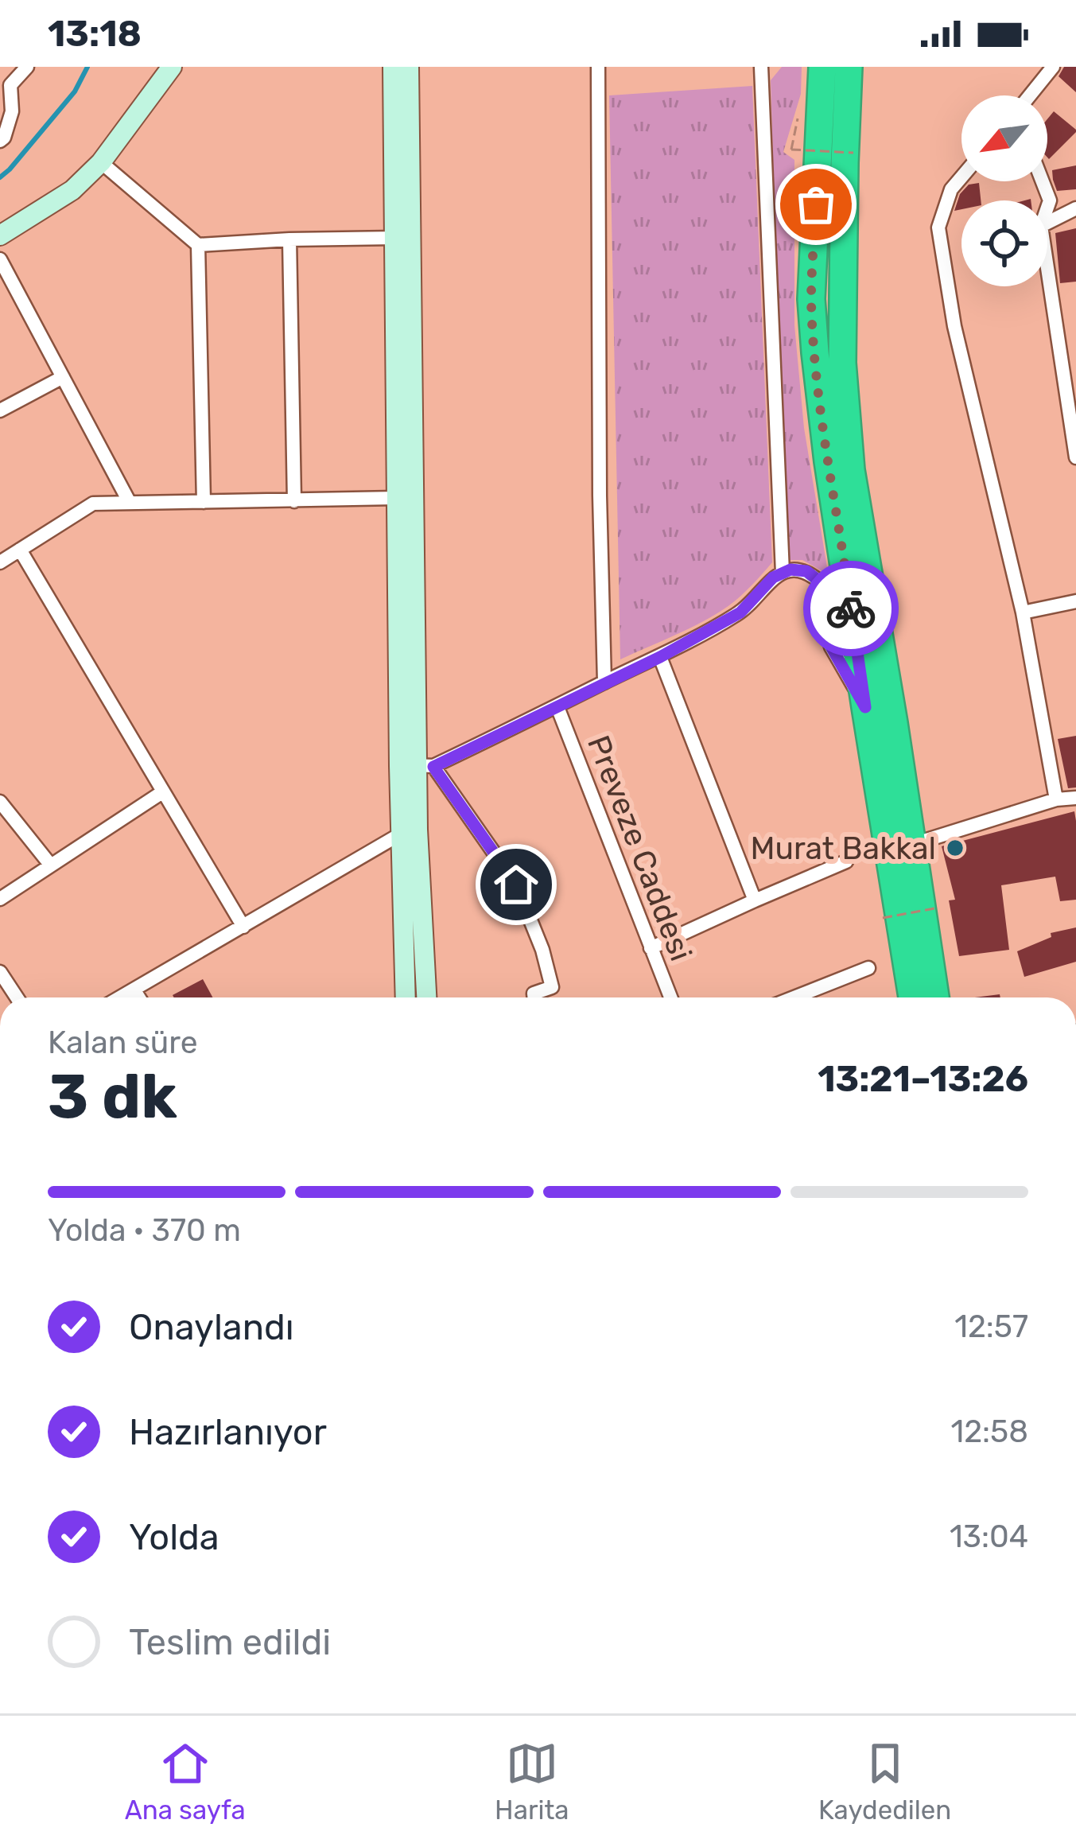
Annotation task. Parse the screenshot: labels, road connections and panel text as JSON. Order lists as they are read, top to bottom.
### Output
{
  "streets": {
    "street": ["Preveze Caddesi"]
  },
  "places": ["Murat Bakkal"],
  "north": "bottom left",
  "page": {
    "status": "13:18",
    "heading": ["3 dk", "Kalan süre", "13:21–13:26"],
    "bar": "Yolda · 370 m",
    "list": [
      ["Onaylandı", "12:57"],
      ["Hazırlanıyor", "12:58"],
      ["Yolda", "13:04"],
      "Teslim edildi"
    ],
    "tabs": ["Ana sayfa", "Harita", "Kaydedilen"]
  }
}
